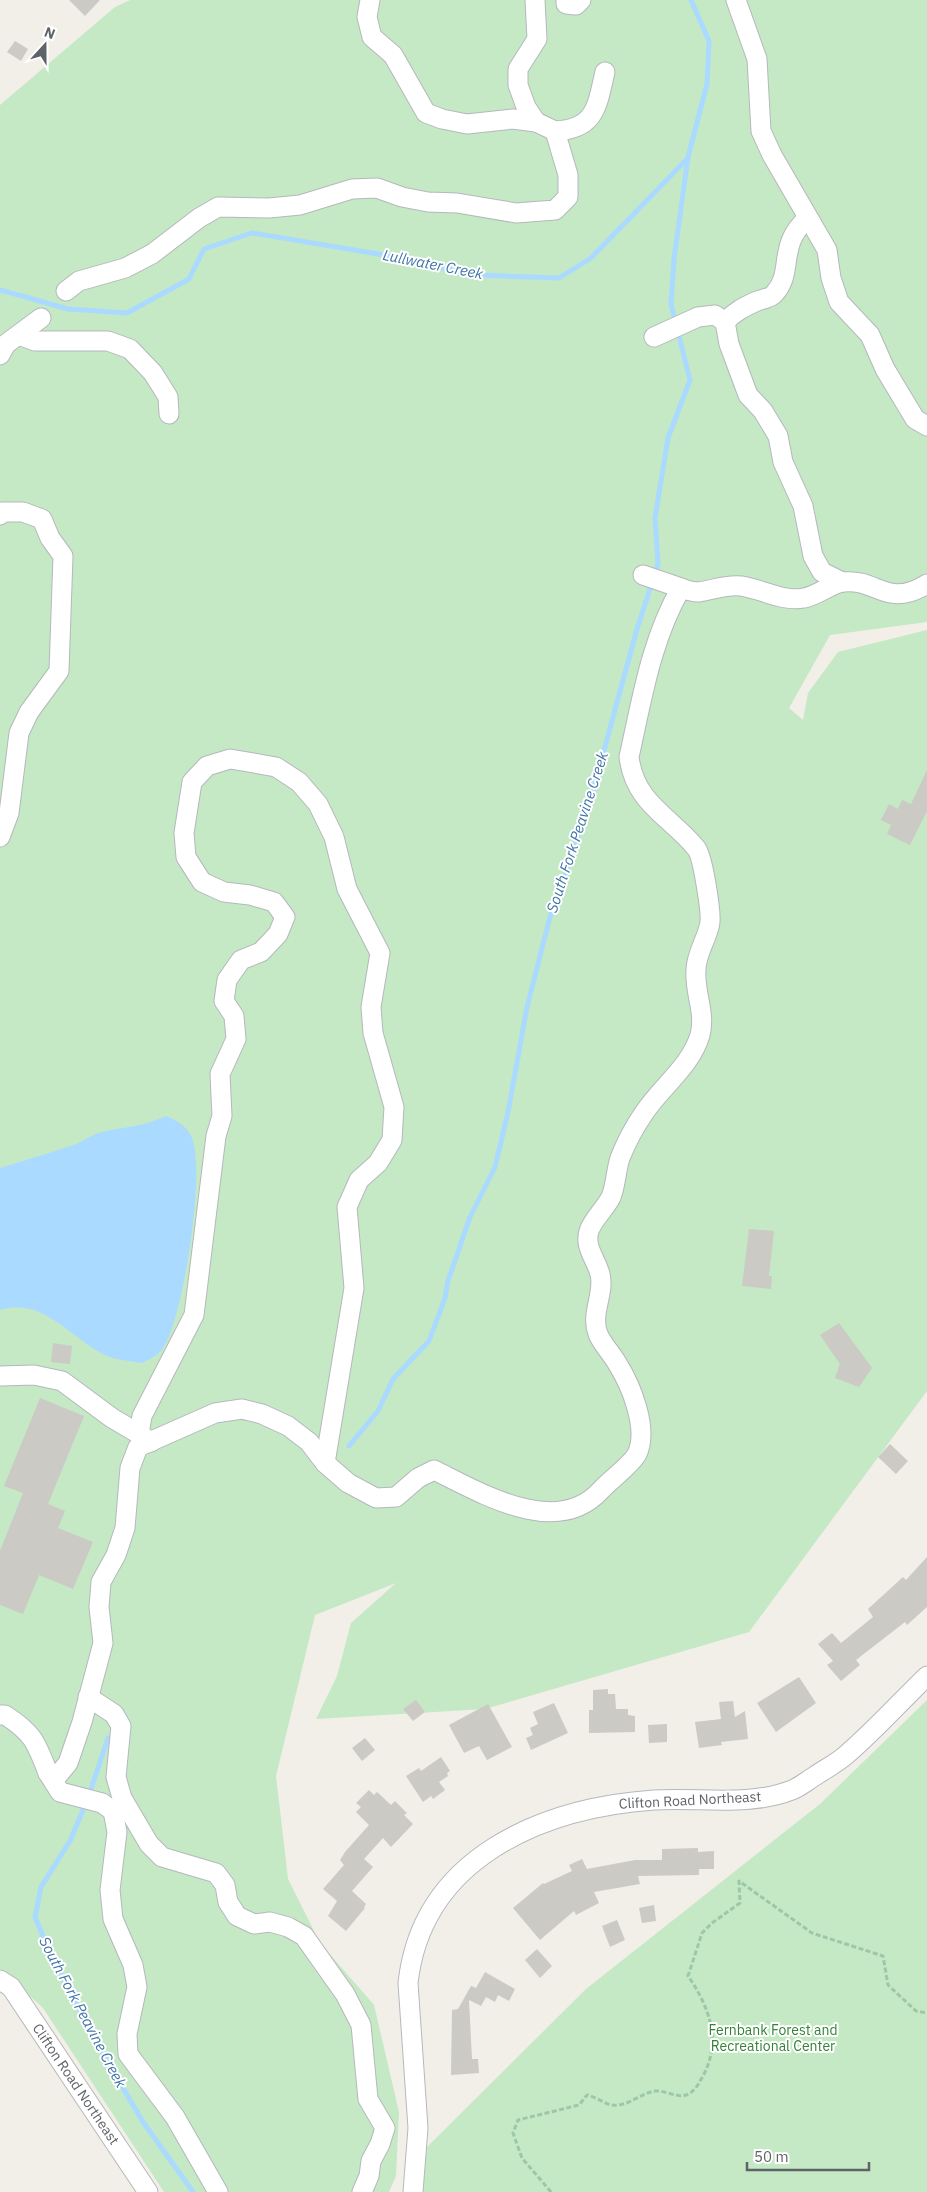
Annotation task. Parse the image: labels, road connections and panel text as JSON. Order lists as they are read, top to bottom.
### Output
{
  "streets": {
    "street": ["Clifton Road Northeast"]
  },
  "water": ["Lullwater Creek", "South Fork Peavine Creek"],
  "parks": ["Fernbank Forest and Recreational Center"],
  "scale_bar": "50 m",
  "north": "top"
}
